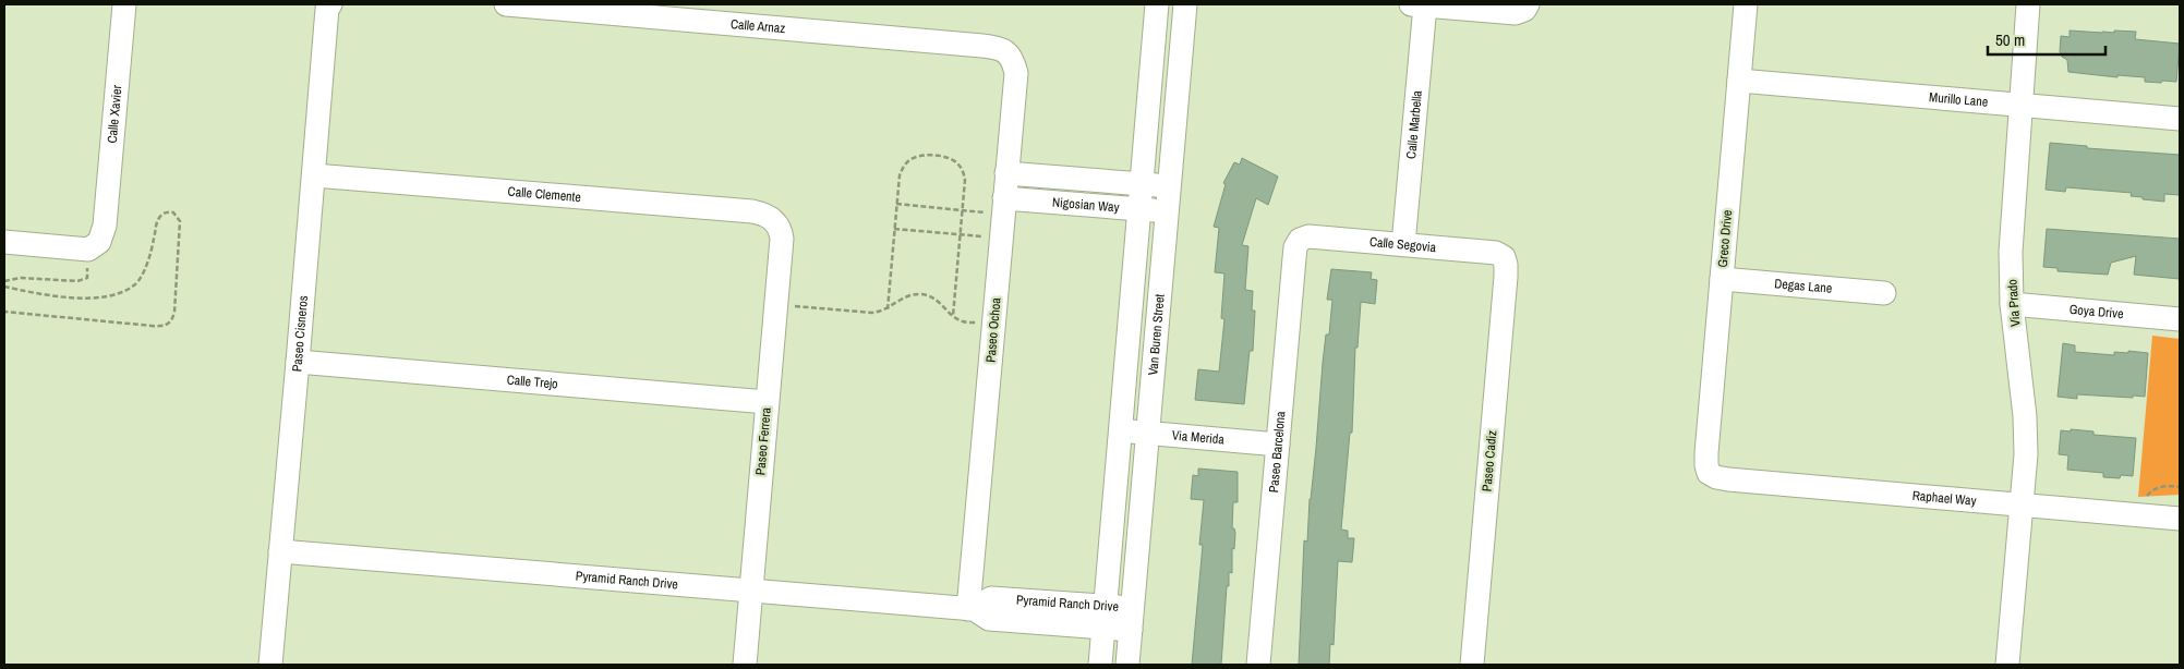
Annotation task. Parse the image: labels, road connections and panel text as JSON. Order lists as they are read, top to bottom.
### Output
{
  "streets": {
    "street": [
      "Calle Arnaz",
      "Murillo Lane",
      "Calle Xavier",
      "Calle Marbella",
      "Calle Clemente",
      "Nigosian Way",
      "Greco Drive",
      "Calle Segovia",
      "Degas Lane",
      "Via Prado",
      "Goya Drive",
      "Paseo Ochoa",
      "Paseo Cisneros",
      "Van Buren Street",
      "Calle Trejo",
      "Via Merida",
      "Paseo Ferrera",
      "Paseo Barcelona",
      "Paseo Cadiz",
      "Raphael Way",
      "Pyramid Ranch Drive"
    ]
  },
  "crossings": [
    ["Calle Arnaz", "Paseo Ochoa"],
    ["Murillo Lane", "Greco Drive"],
    ["Murillo Lane", "Via Prado"],
    ["Calle Marbella", "Calle Segovia"],
    ["Calle Clemente", "Paseo Cisneros"],
    ["Calle Clemente", "Paseo Ferrera"],
    ["Nigosian Way", "Paseo Ochoa"],
    ["Nigosian Way", "Van Buren Street"],
    ["Greco Drive", "Degas Lane"],
    ["Greco Drive", "Raphael Way"],
    ["Calle Segovia", "Paseo Barcelona"],
    ["Calle Segovia", "Paseo Cadiz"],
    ["Via Prado", "Goya Drive"],
    ["Via Prado", "Raphael Way"],
    ["Paseo Ochoa", "Pyramid Ranch Drive"],
    ["Paseo Cisneros", "Calle Trejo"],
    ["Paseo Cisneros", "Pyramid Ranch Drive"],
    ["Van Buren Street", "Via Merida"],
    ["Van Buren Street", "Pyramid Ranch Drive"],
    ["Calle Trejo", "Paseo Ferrera"],
    ["Via Merida", "Paseo Barcelona"],
    ["Paseo Ferrera", "Pyramid Ranch Drive"]
  ],
  "scale_bar": "50 m"
}
